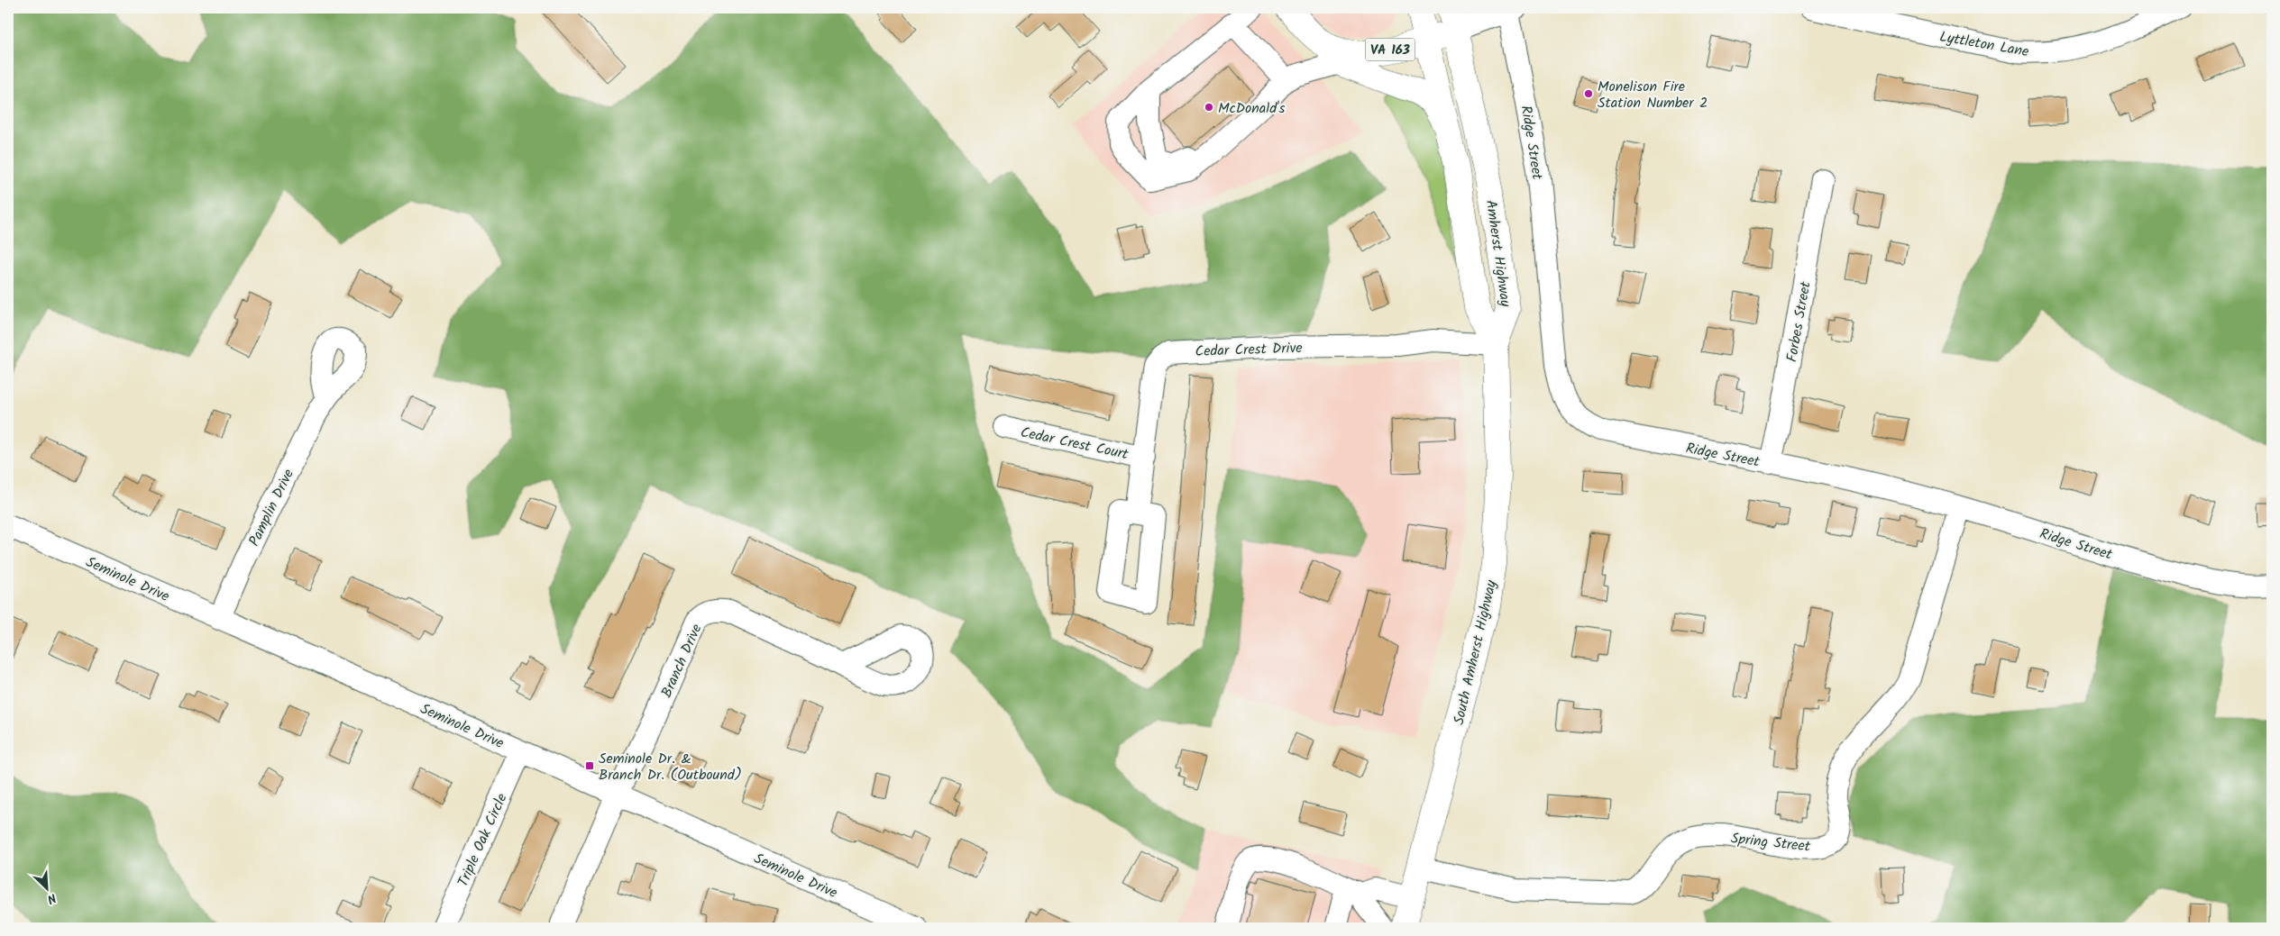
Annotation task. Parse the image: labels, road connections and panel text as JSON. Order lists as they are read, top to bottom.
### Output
{
  "streets": {
    "main road": ["VA 163", "Amherst Highway", "South Amherst Highway"],
    "street": [
      "Lyttleton Lane",
      "Ridge Street",
      "Forbes Street",
      "Cedar Crest Drive",
      "Cedar Crest Court",
      "Pamplin Drive",
      "Seminole Drive",
      "Branch Drive",
      "Triple Oak Circle",
      "Spring Street"
    ]
  },
  "crossings": [
    ["VA 163", "Amherst Highway"],
    ["Ridge Street", "Forbes Street"],
    ["Ridge Street", "Spring Street"],
    ["Amherst Highway", "Cedar Crest Drive"],
    ["Amherst Highway", "South Amherst Highway"],
    ["Cedar Crest Drive", "Cedar Crest Court"],
    ["Cedar Crest Drive", "South Amherst Highway"],
    ["Pamplin Drive", "Seminole Drive"],
    ["Seminole Drive", "Branch Drive"],
    ["Seminole Drive", "Triple Oak Circle"],
    ["South Amherst Highway", "Spring Street"]
  ],
  "places": {
    "other": ["Monelison Fire Station Number 2", "McDonald's"],
    "transit": ["Seminole Dr. & Branch Dr. (Outbound)"]
  },
  "north": "bottom right"
}
